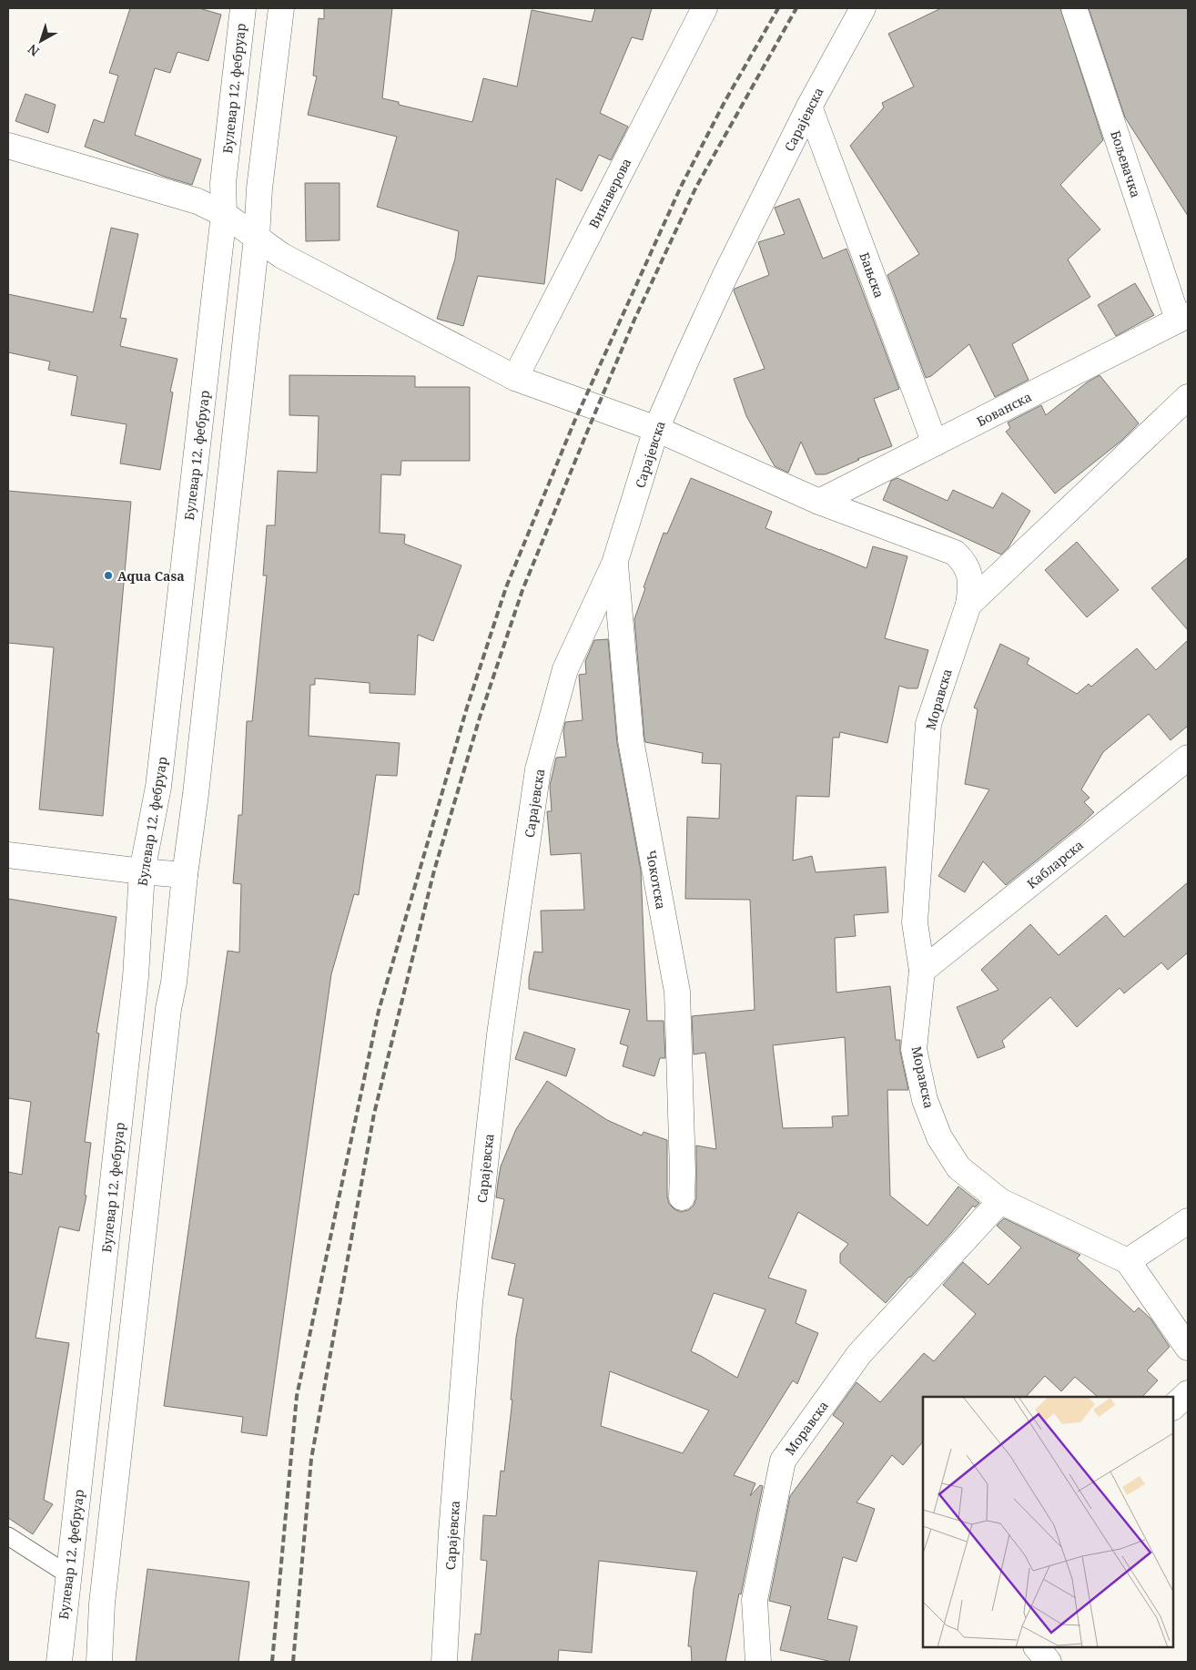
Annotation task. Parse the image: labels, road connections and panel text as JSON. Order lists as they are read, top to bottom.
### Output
{
  "streets": {
    "street": [
      "Булевар 12. фебруар",
      "Сарајевска",
      "Бољевачка",
      "Винаверова",
      "Бањска",
      "Бованска",
      "Моравска",
      "Кабларска",
      "Чокотска"
    ]
  },
  "crossings": [
    ["Булевар 12. фебруар", "Моравска"],
    ["Сарајевска", "Бањска"],
    ["Сарајевска", "Моравска"],
    ["Сарајевска", "Чокотска"],
    ["Бољевачка", "Бованска"],
    ["Винаверова", "Моравска"],
    ["Бањска", "Бованска"],
    ["Бованска", "Моравска"],
    ["Моравска", "Кабларска"]
  ],
  "places": ["Aqua Casa"],
  "north": "bottom left"
}
